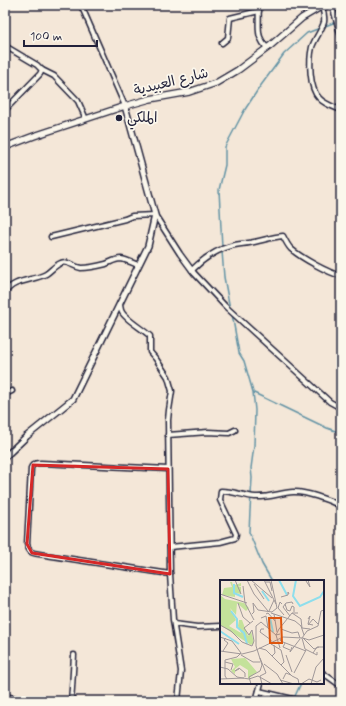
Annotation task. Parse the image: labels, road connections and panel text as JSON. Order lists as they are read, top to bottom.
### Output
{
  "streets": {
    "main road": ["شارع العبيدية"]
  },
  "places": ["الملكي"],
  "scale_bar": "100 m"
}
